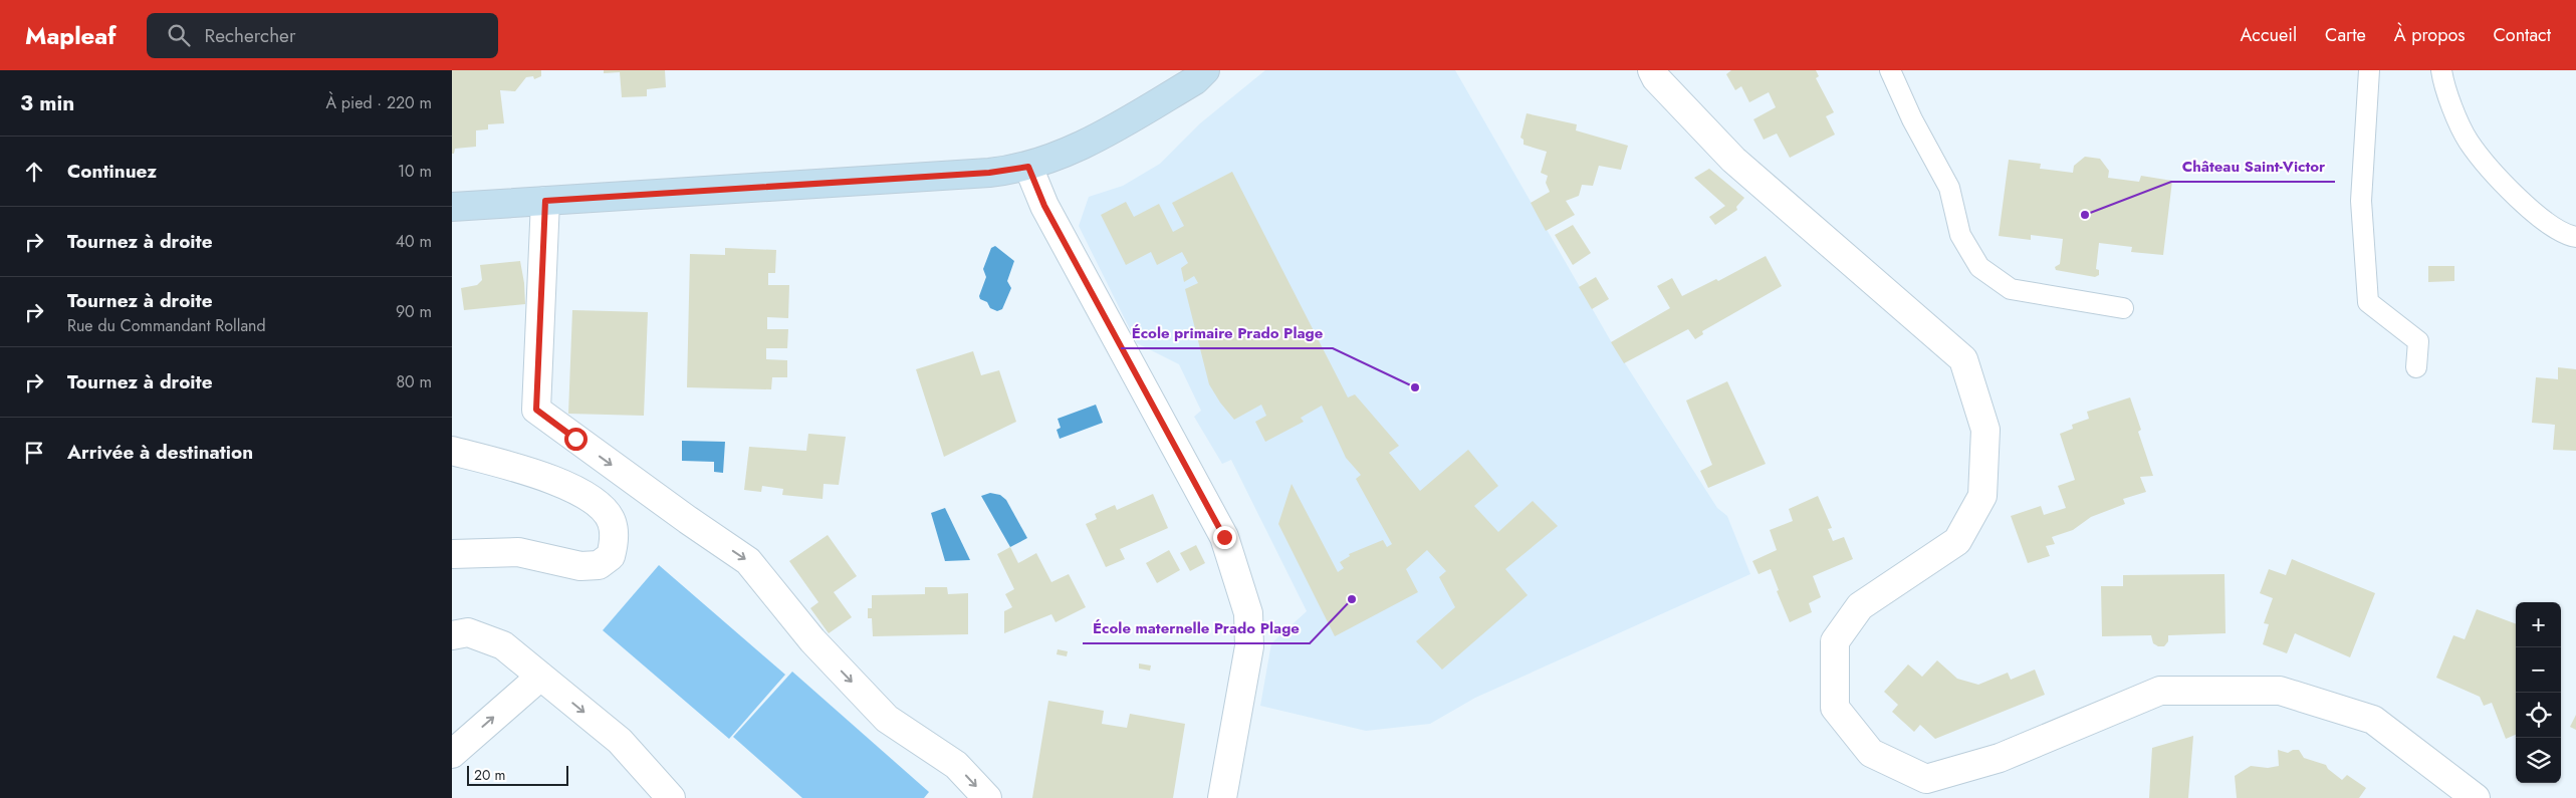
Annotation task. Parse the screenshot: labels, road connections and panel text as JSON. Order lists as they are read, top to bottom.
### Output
{
  "places": ["Château Saint-Victor", "École primaire Prado Plage", "École maternelle Prado Plage"],
  "scale_bar": "20 m",
  "page": {
    "header": "Mapleaf",
    "search": "Rechercher",
    "nav": [
      "Accueil",
      "Carte",
      "À propos",
      "Contact"
    ],
    "heading": ["3 min", "À pied · 220 m"],
    "list": [
      ["Continuez", "10 m"],
      ["Tournez à droite", "40 m"],
      ["Tournez à droite", "Rue du Commandant Rolland", "90 m"],
      ["Tournez à droite", "80 m"],
      "Arrivée à destination"
    ],
    "map_buttons": ["+", "−"],
    "scale": "20 m"
  }
}
